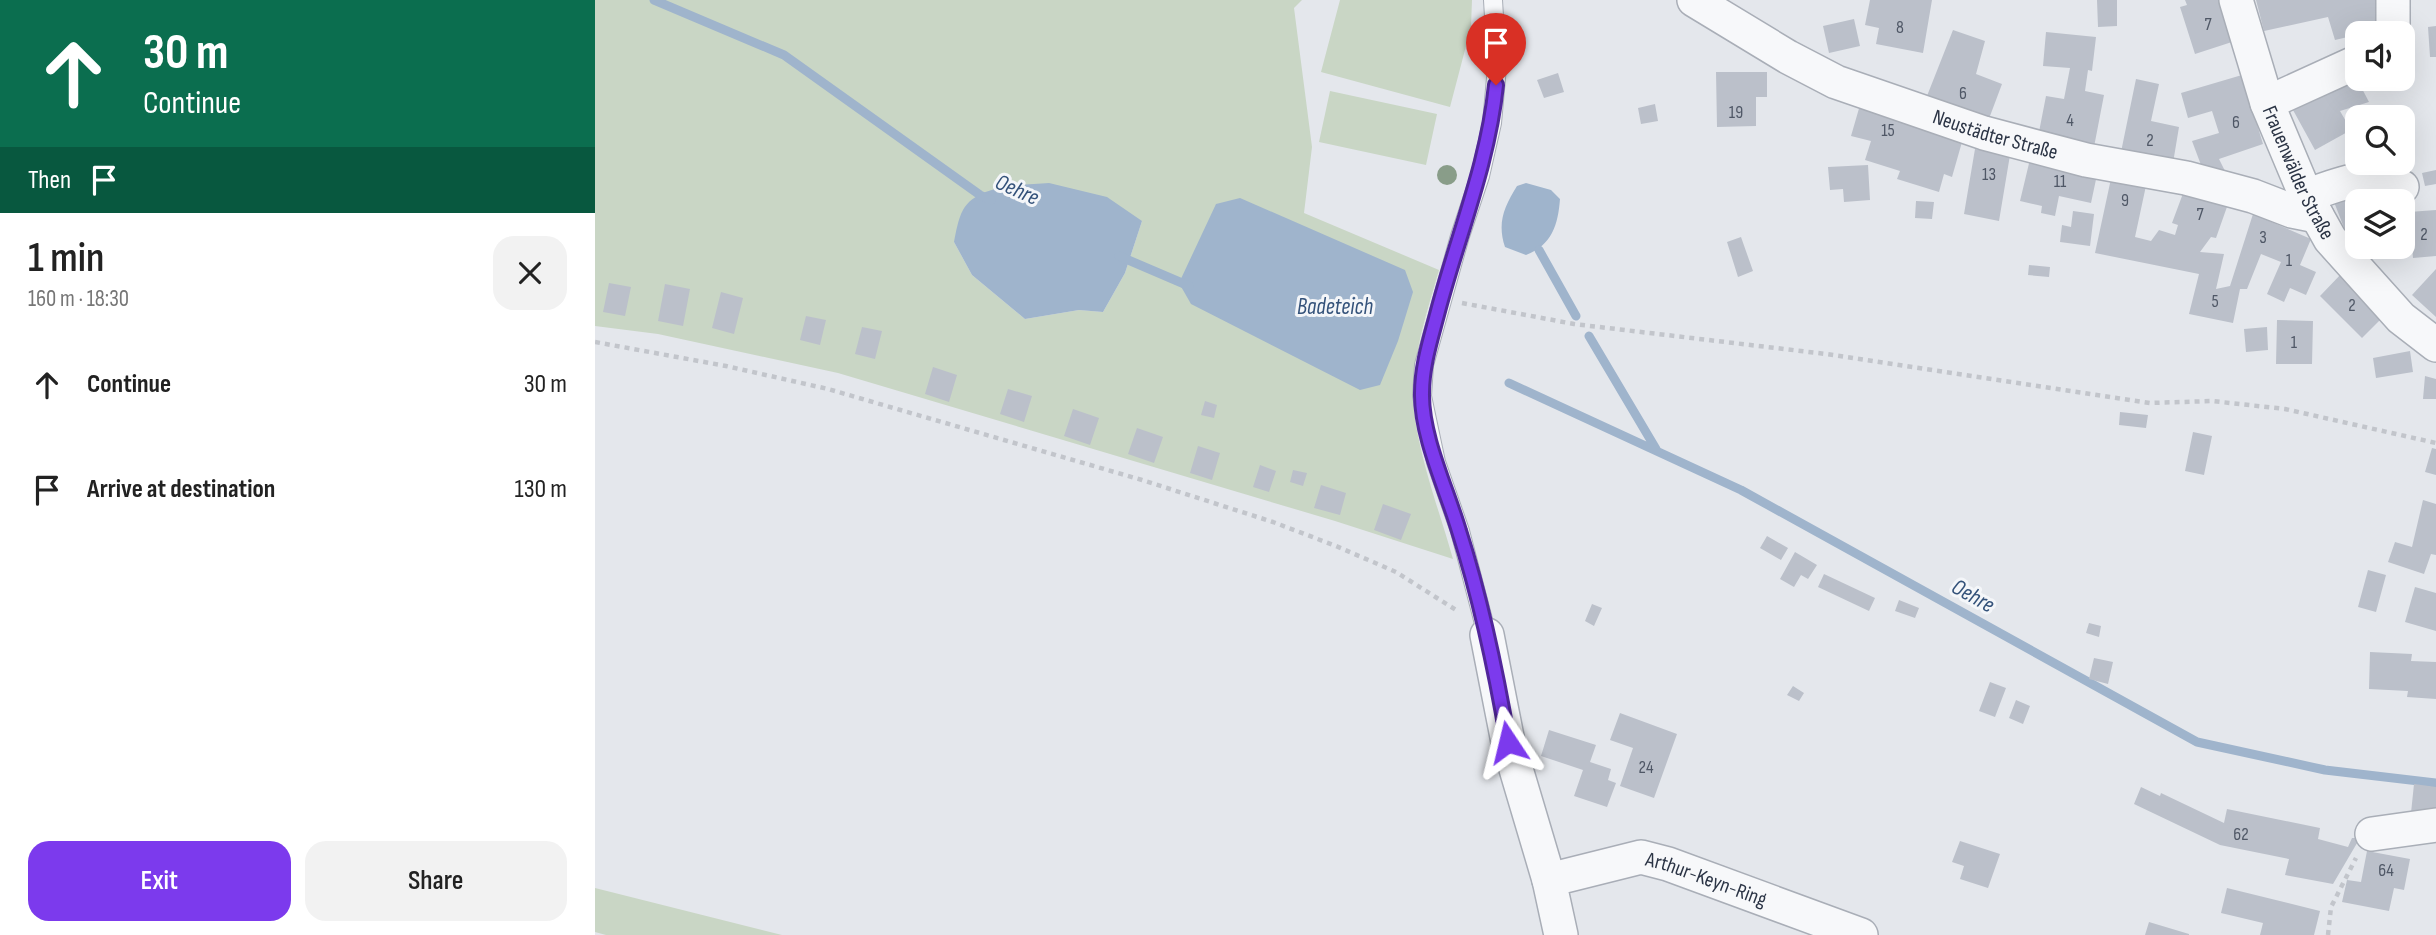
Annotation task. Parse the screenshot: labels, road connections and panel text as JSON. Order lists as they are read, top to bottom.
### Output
{
  "streets": {
    "street": ["Neustädter Straße", "Frauenwälder Straße", "Arthur-Keyn-Ring"]
  },
  "crossings": [
    ["Neustädter Straße", "Frauenwälder Straße"]
  ],
  "water": ["Oehre", "Badeteich"],
  "house_numbers": [
    "7",
    "8",
    "6",
    "19",
    "4",
    "6",
    "15",
    "2",
    "13",
    "11",
    "9",
    "7",
    "2",
    "3",
    "1",
    "5",
    "2",
    "1",
    "24",
    "62",
    "64"
  ],
  "page": {
    "turn": ["30 m", "Continue"],
    "then": "Then",
    "heading": ["1 min", "160 m · 18:30"],
    "list": [
      {
        "name": "Continue",
        "value": "30 m"
      },
      {
        "name": "Arrive at destination",
        "value": "130 m"
      }
    ],
    "buttons": ["Exit", "Share"]
  }
}
